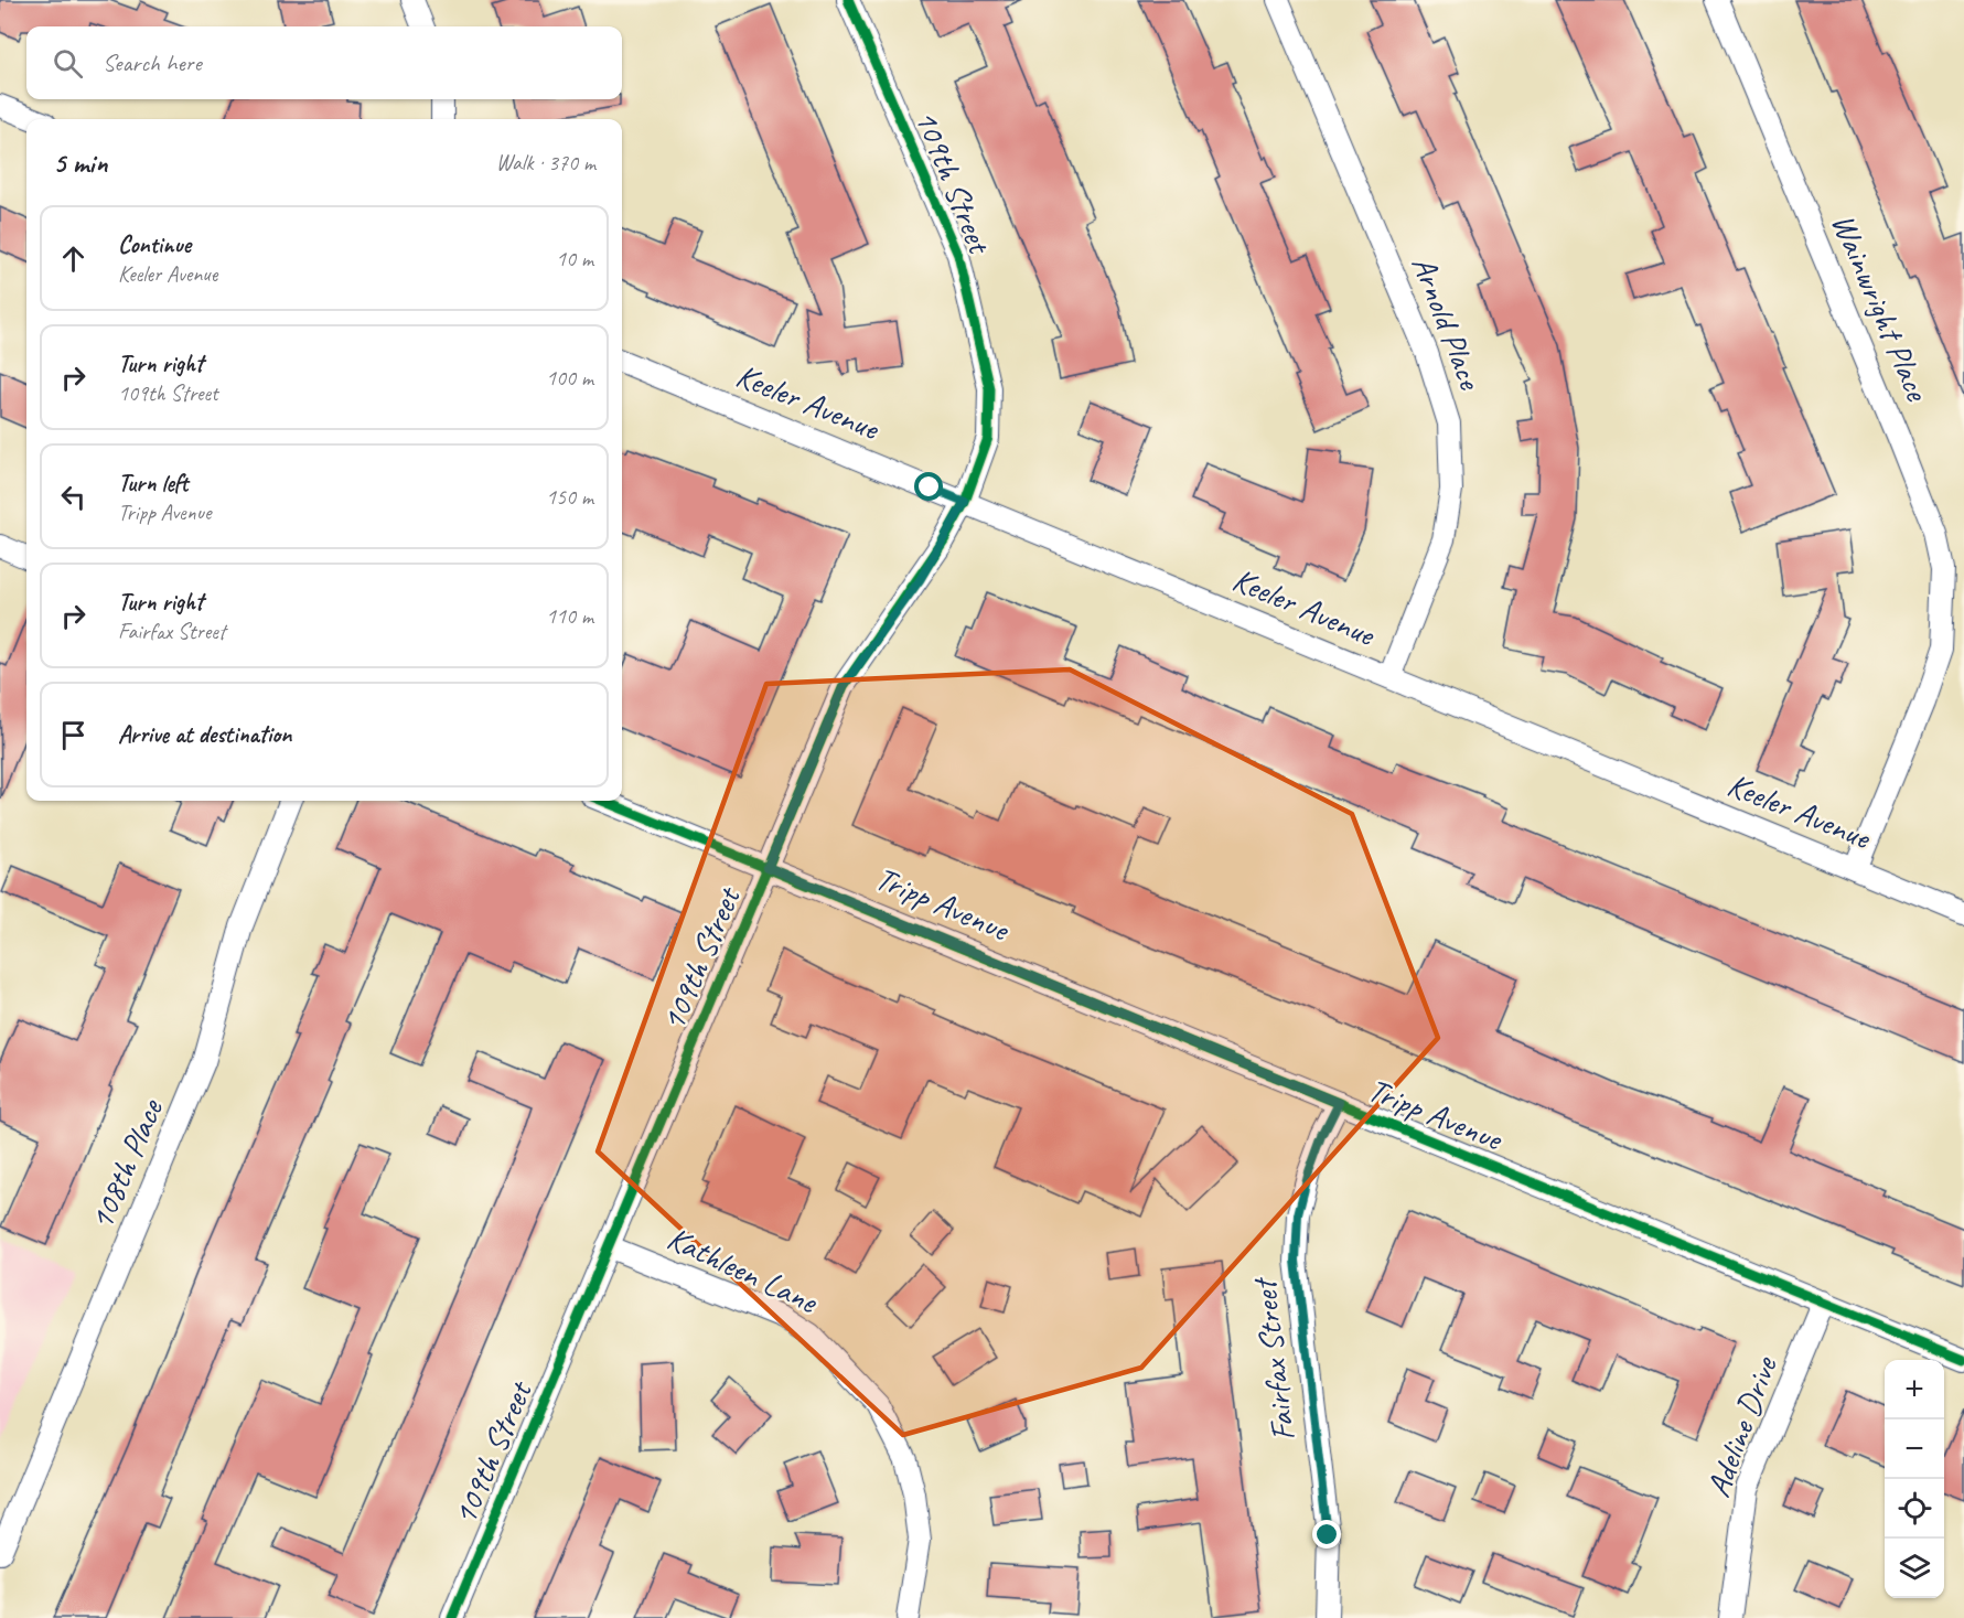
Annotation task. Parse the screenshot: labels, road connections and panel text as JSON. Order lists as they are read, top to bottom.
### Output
{
  "streets": {
    "street": [
      "109th Street",
      "Wainwright Place",
      "Arnold Place",
      "Keeler Avenue",
      "Tripp Avenue",
      "108th Place",
      "Kathleen Lane",
      "Fairfax Street",
      "Adeline Drive"
    ]
  },
  "crossings": [
    ["109th Street", "Keeler Avenue"],
    ["109th Street", "Tripp Avenue"],
    ["109th Street", "Kathleen Lane"],
    ["Wainwright Place", "Keeler Avenue"],
    ["Arnold Place", "Keeler Avenue"],
    ["Tripp Avenue", "Fairfax Street"],
    ["Tripp Avenue", "Adeline Drive"]
  ],
  "page": {
    "search": "Search here",
    "heading": ["5 min", "Walk · 370 m"],
    "list": [
      ["Continue", "Keeler Avenue", "10 m"],
      ["Turn right", "109th Street", "100 m"],
      ["Turn left", "Tripp Avenue", "150 m"],
      ["Turn right", "Fairfax Street", "110 m"],
      "Arrive at destination"
    ],
    "map_buttons": ["+", "−"]
  }
}
